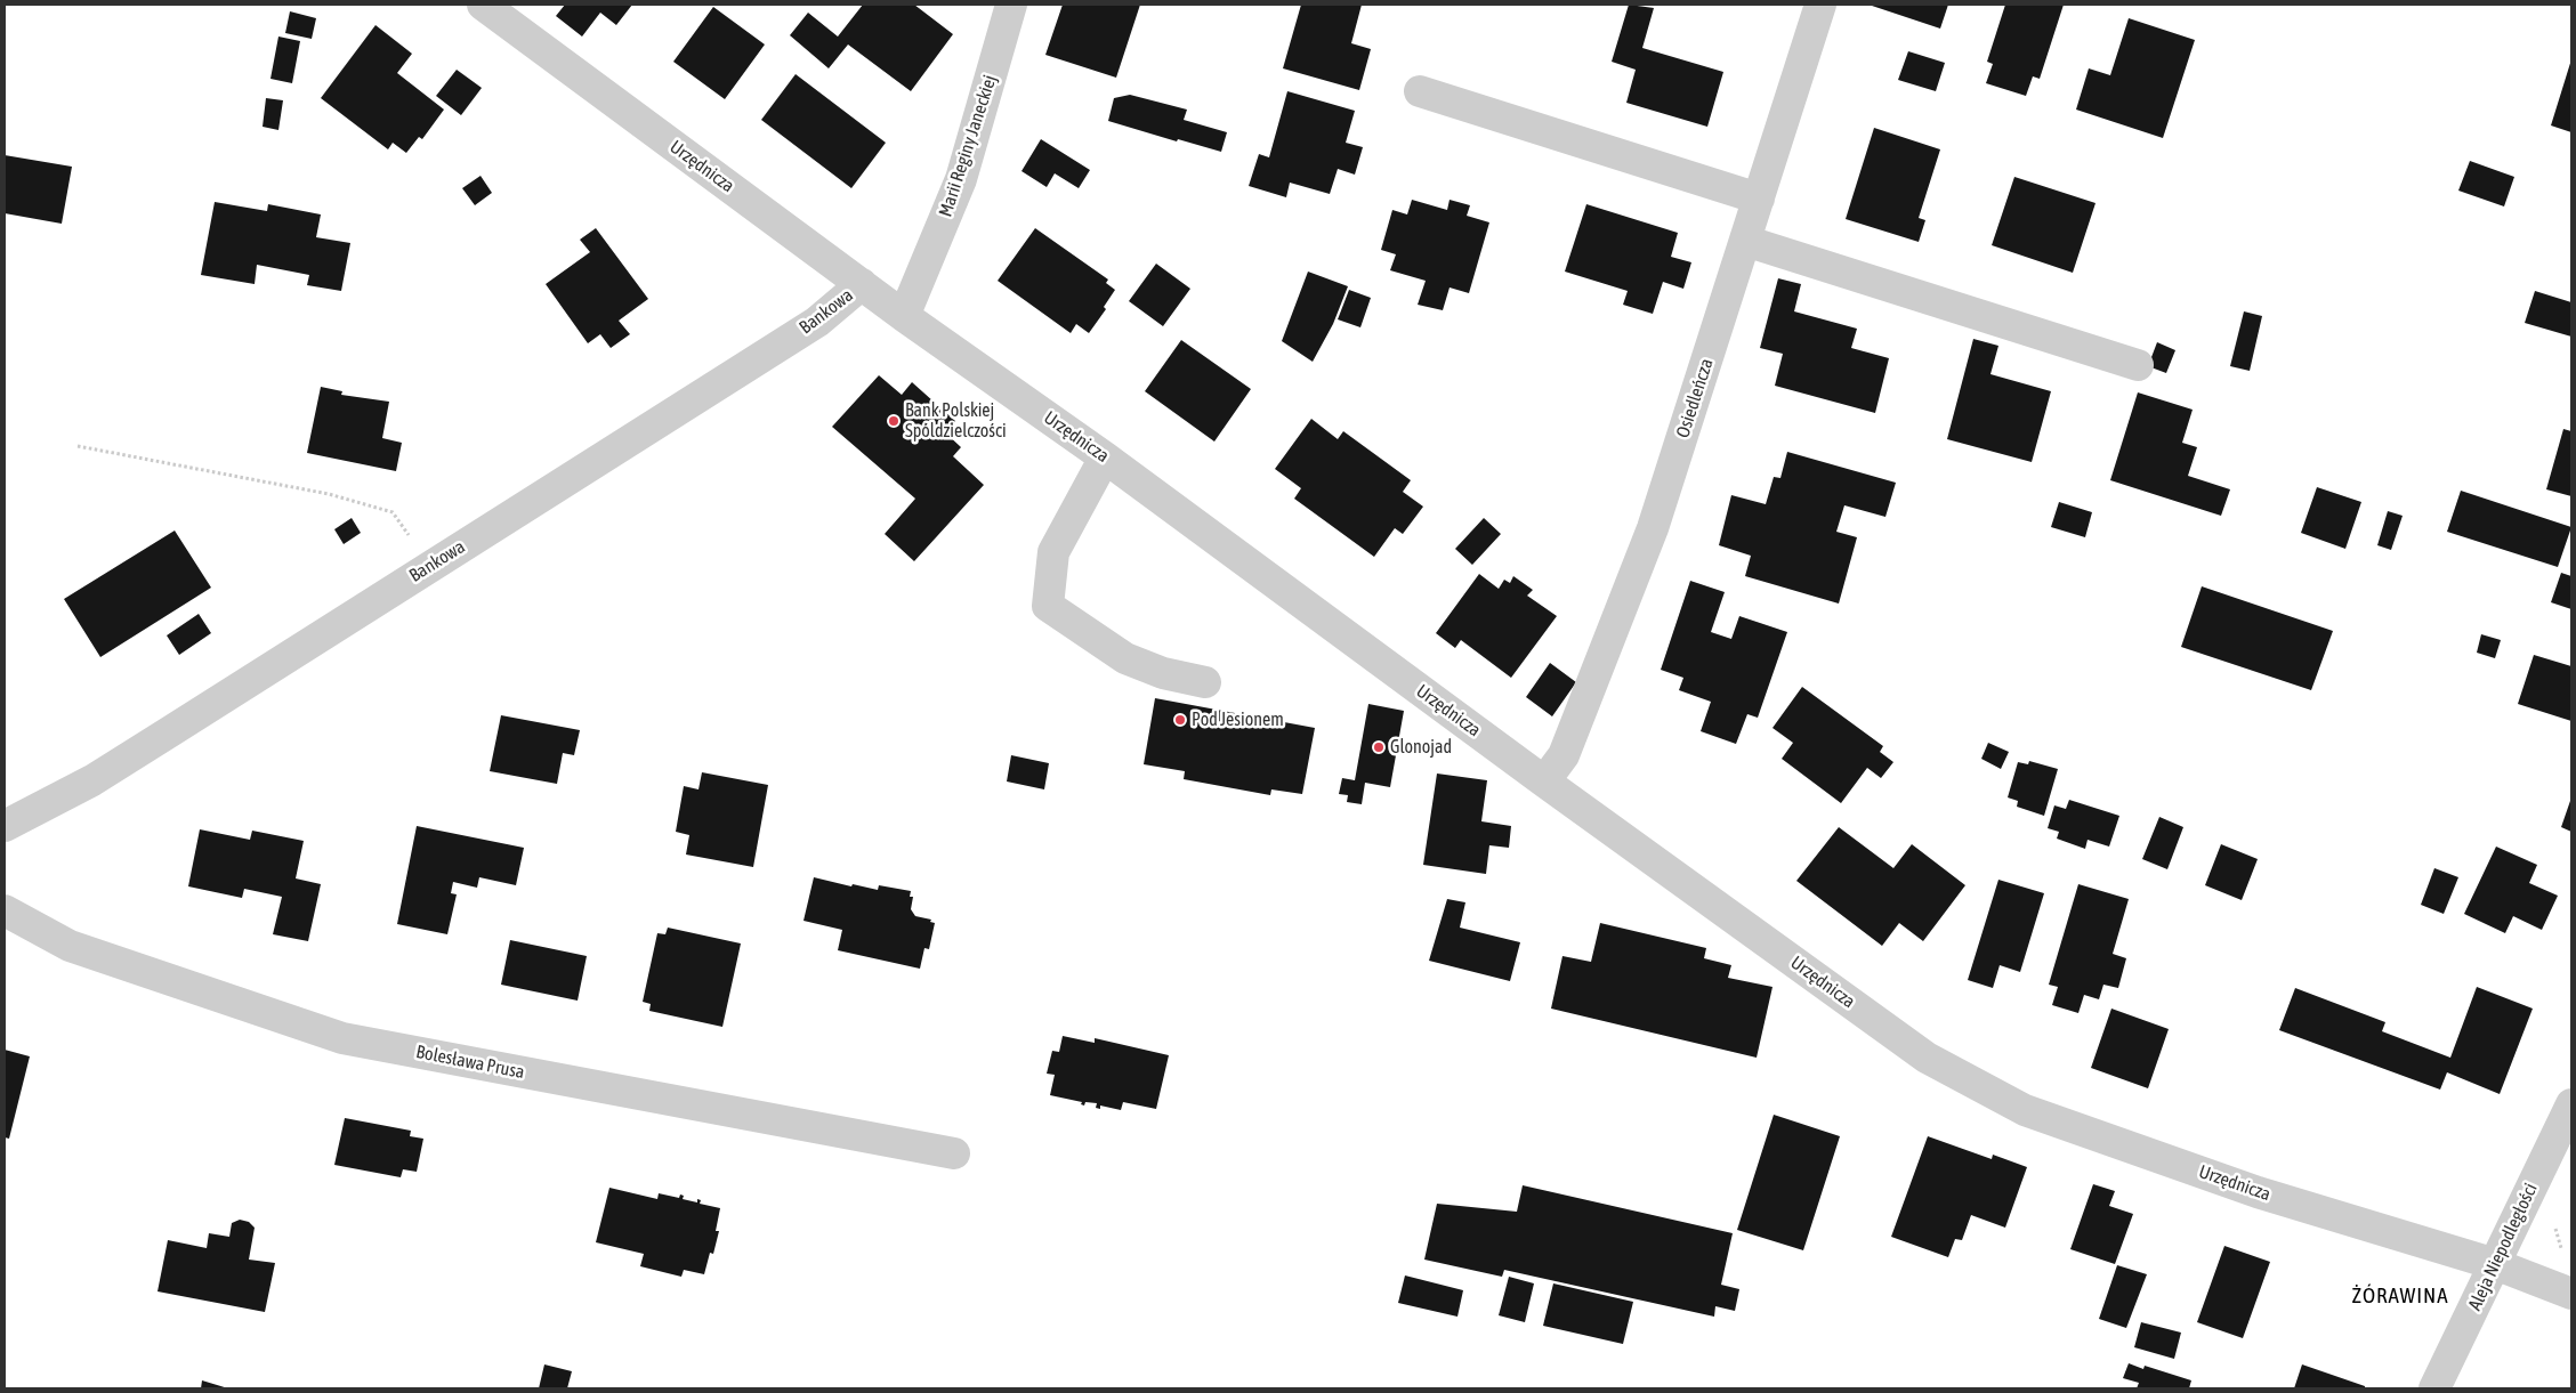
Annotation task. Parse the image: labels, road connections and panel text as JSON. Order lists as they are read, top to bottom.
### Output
{
  "streets": {
    "street": [
      "Marii Reginy Janeckiej",
      "Urzędnicza",
      "Bankowa",
      "Osiedleńcza",
      "Bolesława Prusa",
      "Aleja Niepodległości"
    ]
  },
  "crossings": [
    ["Marii Reginy Janeckiej", "Urzędnicza"],
    ["Urzędnicza", "Bankowa"],
    ["Urzędnicza", "Osiedleńcza"],
    ["Urzędnicza", "Aleja Niepodległości"]
  ],
  "districts": ["ŻÓRAWINA"],
  "places": ["Bank Polskiej Spóldzielczości", "Pod Jesionem", "Glonojad"]
}
